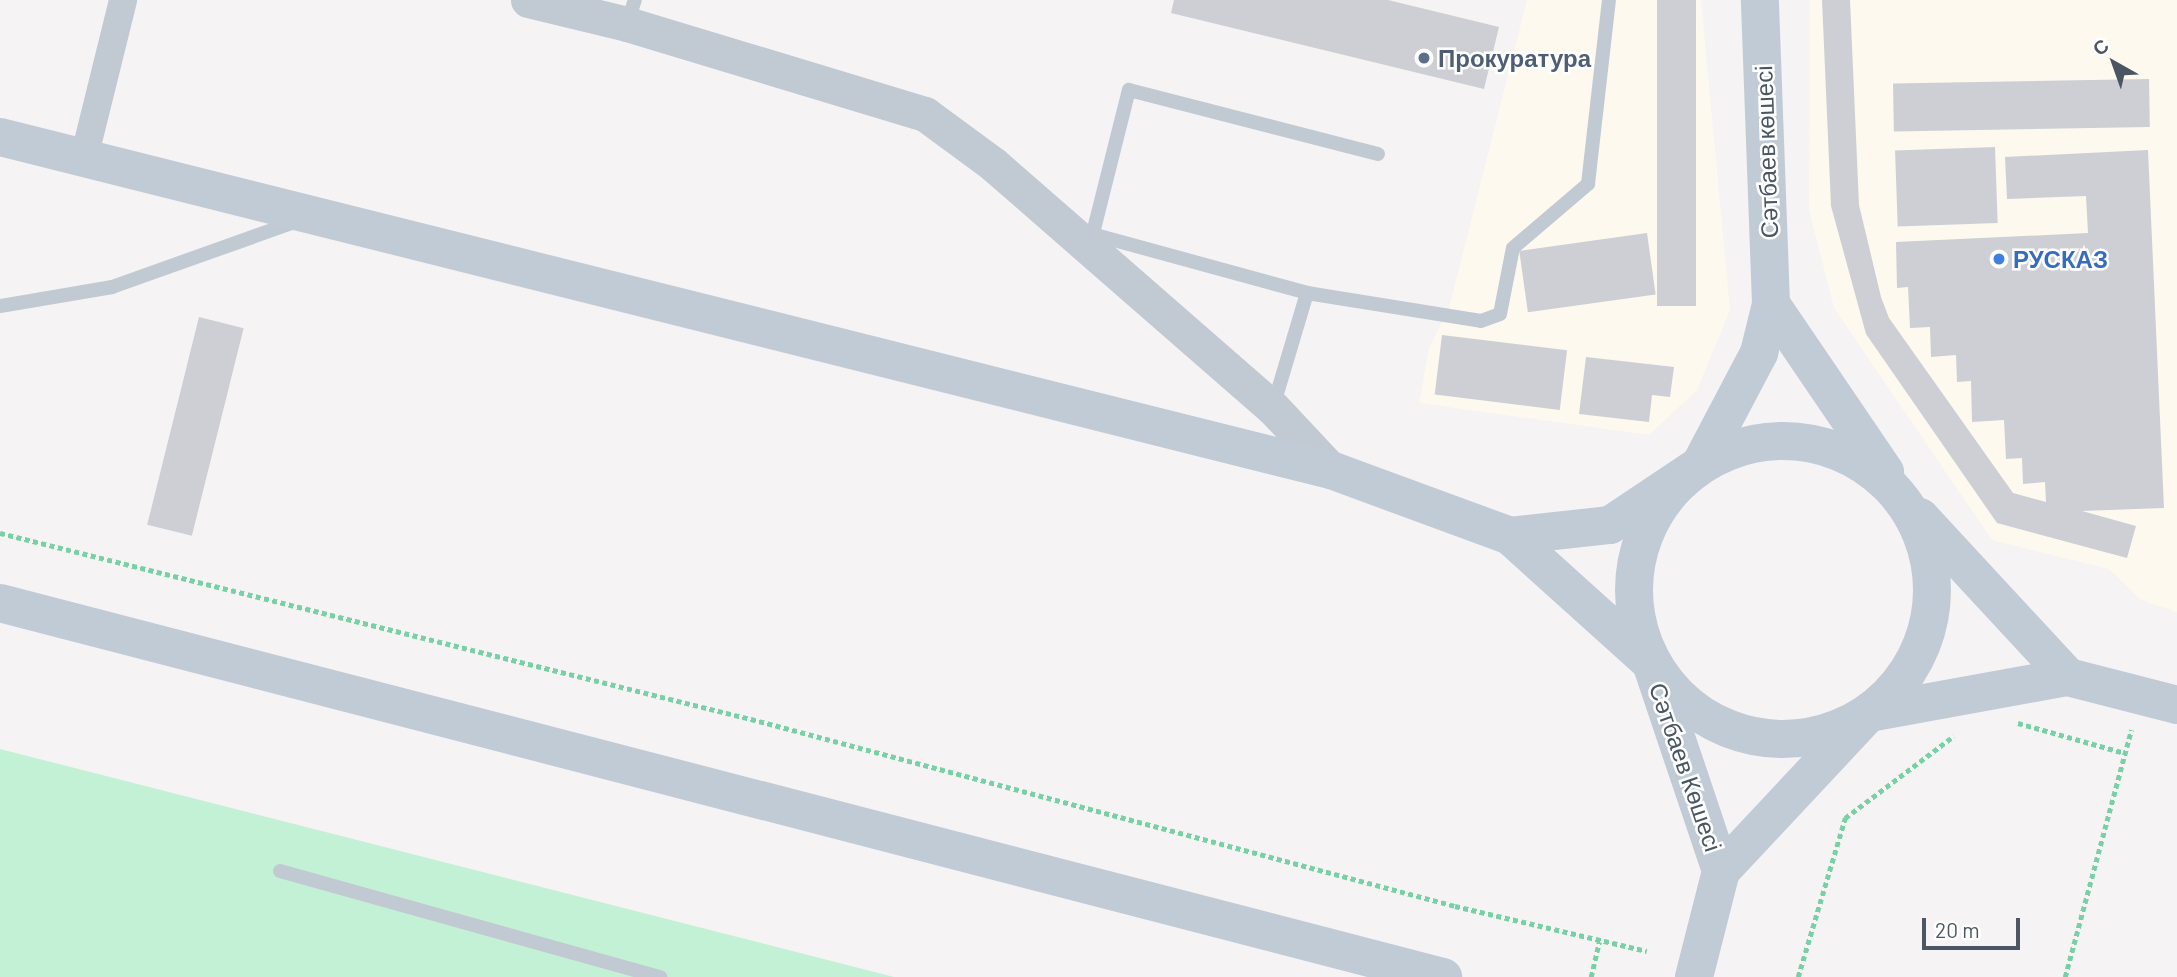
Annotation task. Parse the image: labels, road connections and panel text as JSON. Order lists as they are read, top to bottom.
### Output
{
  "streets": {
    "main road": ["Сәтбаев көшесі", "Сәтбаев Көшесі"]
  },
  "crossings": [
    ["Сәтбаев көшесі", "Сәтбаев Көшесі"]
  ],
  "places": ["Прокуратура", "РУСКАЗ"],
  "scale_bar": "20 m",
  "north": "top left"
}
